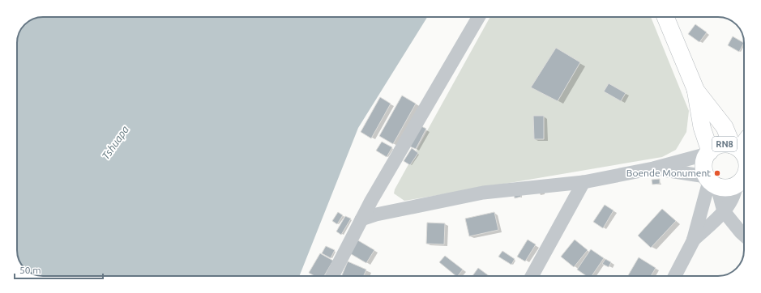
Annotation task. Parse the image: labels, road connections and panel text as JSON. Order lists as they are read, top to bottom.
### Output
{
  "streets": {
    "main road": ["RN8"]
  },
  "water": ["Tshuapa"],
  "places": ["Boende Monument"],
  "scale_bar": "50 m"
}
